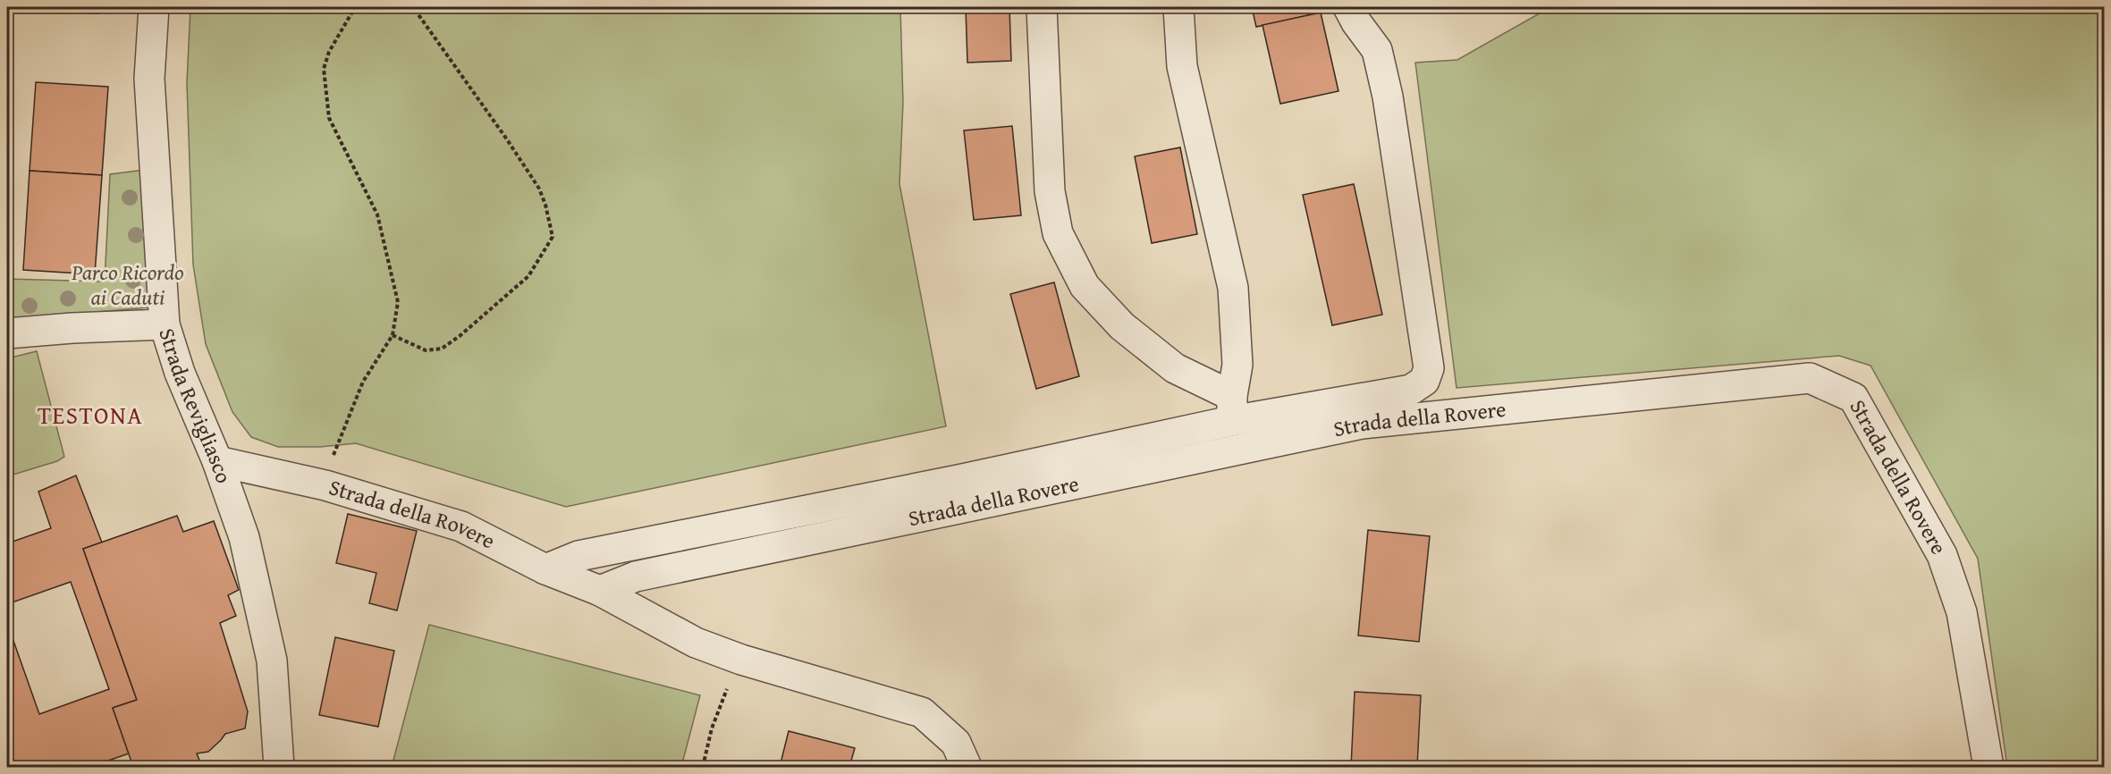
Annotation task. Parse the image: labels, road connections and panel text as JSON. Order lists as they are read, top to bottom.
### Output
{
  "streets": {
    "street": ["Strada Revigliasco", "Strada della Rovere"]
  },
  "crossings": [
    ["Strada Revigliasco", "Strada della Rovere"]
  ],
  "districts": ["TESTONA"],
  "parks": ["Parco Ricordo ai Caduti"]
}
